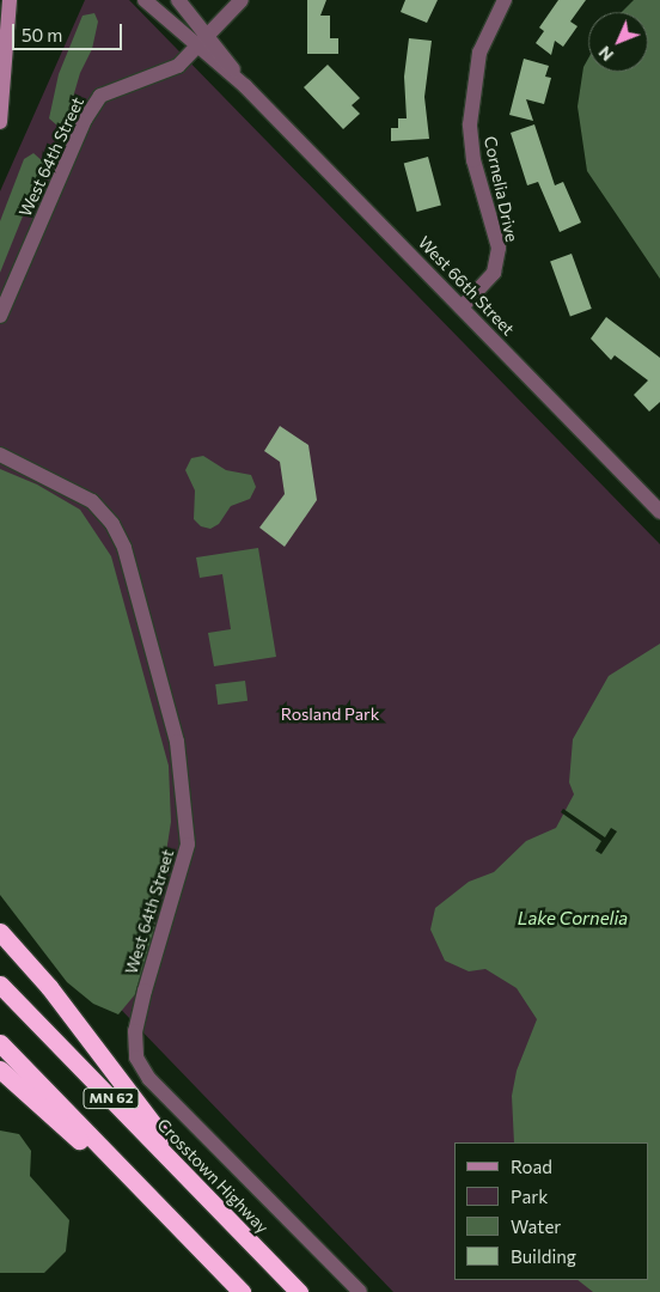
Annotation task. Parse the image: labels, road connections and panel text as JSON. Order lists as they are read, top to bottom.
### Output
{
  "streets": {
    "highway": ["MN 62", "Crosstown Highway"],
    "street": ["West 64th Street", "Cornelia Drive", "West 66th Street"]
  },
  "crossings": [
    ["West 64th Street", "West 66th Street"],
    ["Cornelia Drive", "West 66th Street"]
  ],
  "water": ["Lake Cornelia"],
  "parks": ["Rosland Park"],
  "legend": [
    "Road",
    "Park",
    "Water",
    "Building"
  ],
  "scale_bar": "50 m",
  "north": "bottom left"
}
